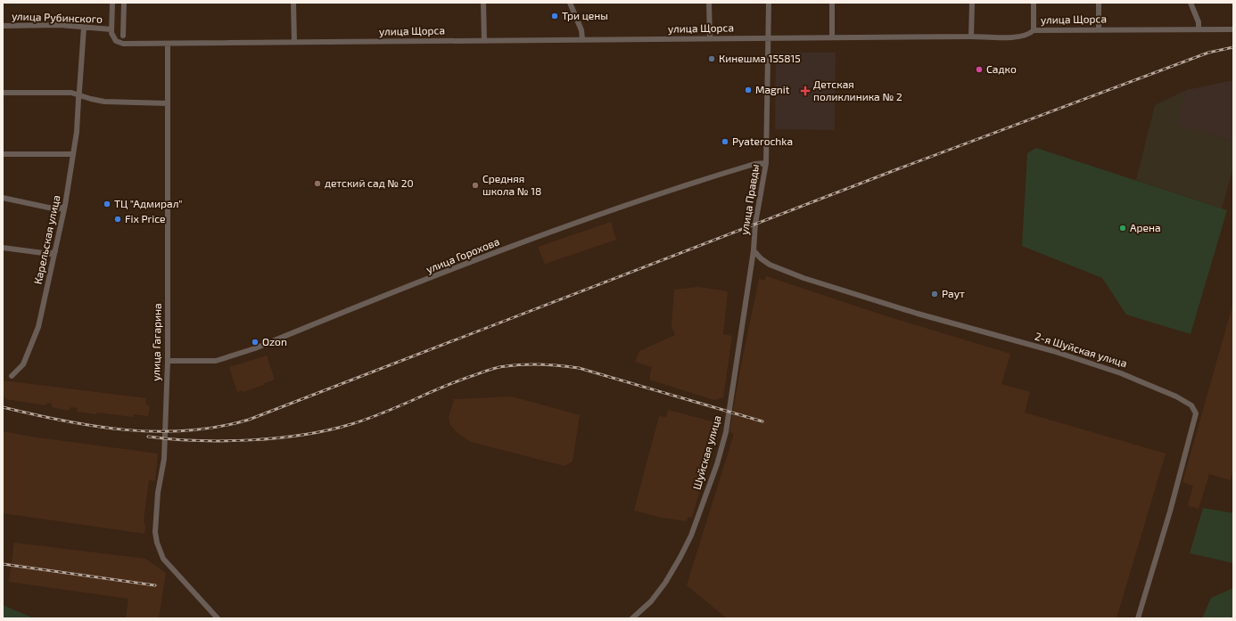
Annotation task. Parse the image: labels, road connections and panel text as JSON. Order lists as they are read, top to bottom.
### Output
{
  "streets": {
    "street": [
      "улица Рубинского",
      "улица Щорса",
      "улица Правды",
      "Карельская улица",
      "улица Горохова",
      "улица Гагарина",
      "2-я Шуйская улица",
      "Шуйская улица"
    ]
  },
  "crossings": [
    ["улица Рубинского", "улица Щорса"],
    ["улица Рубинского", "Карельская улица"],
    ["улица Щорса", "улица Правды"],
    ["улица Щорса", "улица Гагарина"],
    ["улица Правды", "улица Горохова"],
    ["улица Правды", "2-я Шуйская улица"],
    ["улица Правды", "Шуйская улица"],
    ["улица Горохова", "улица Гагарина"],
    ["2-я Шуйская улица", "Шуйская улица"]
  ],
  "places": {
    "other": [
      "Три цены",
      "Кинешма 155815",
      "Садко",
      "Magnit",
      "Pyaterochka",
      "детский сад № 20",
      "Средняя школа № 18",
      "ТЦ \"Адмирал\"",
      "Fix Price",
      "Арена",
      "Раут",
      "Ozon"
    ],
    "health": ["Детская поликлиника № 2"]
  }
}
